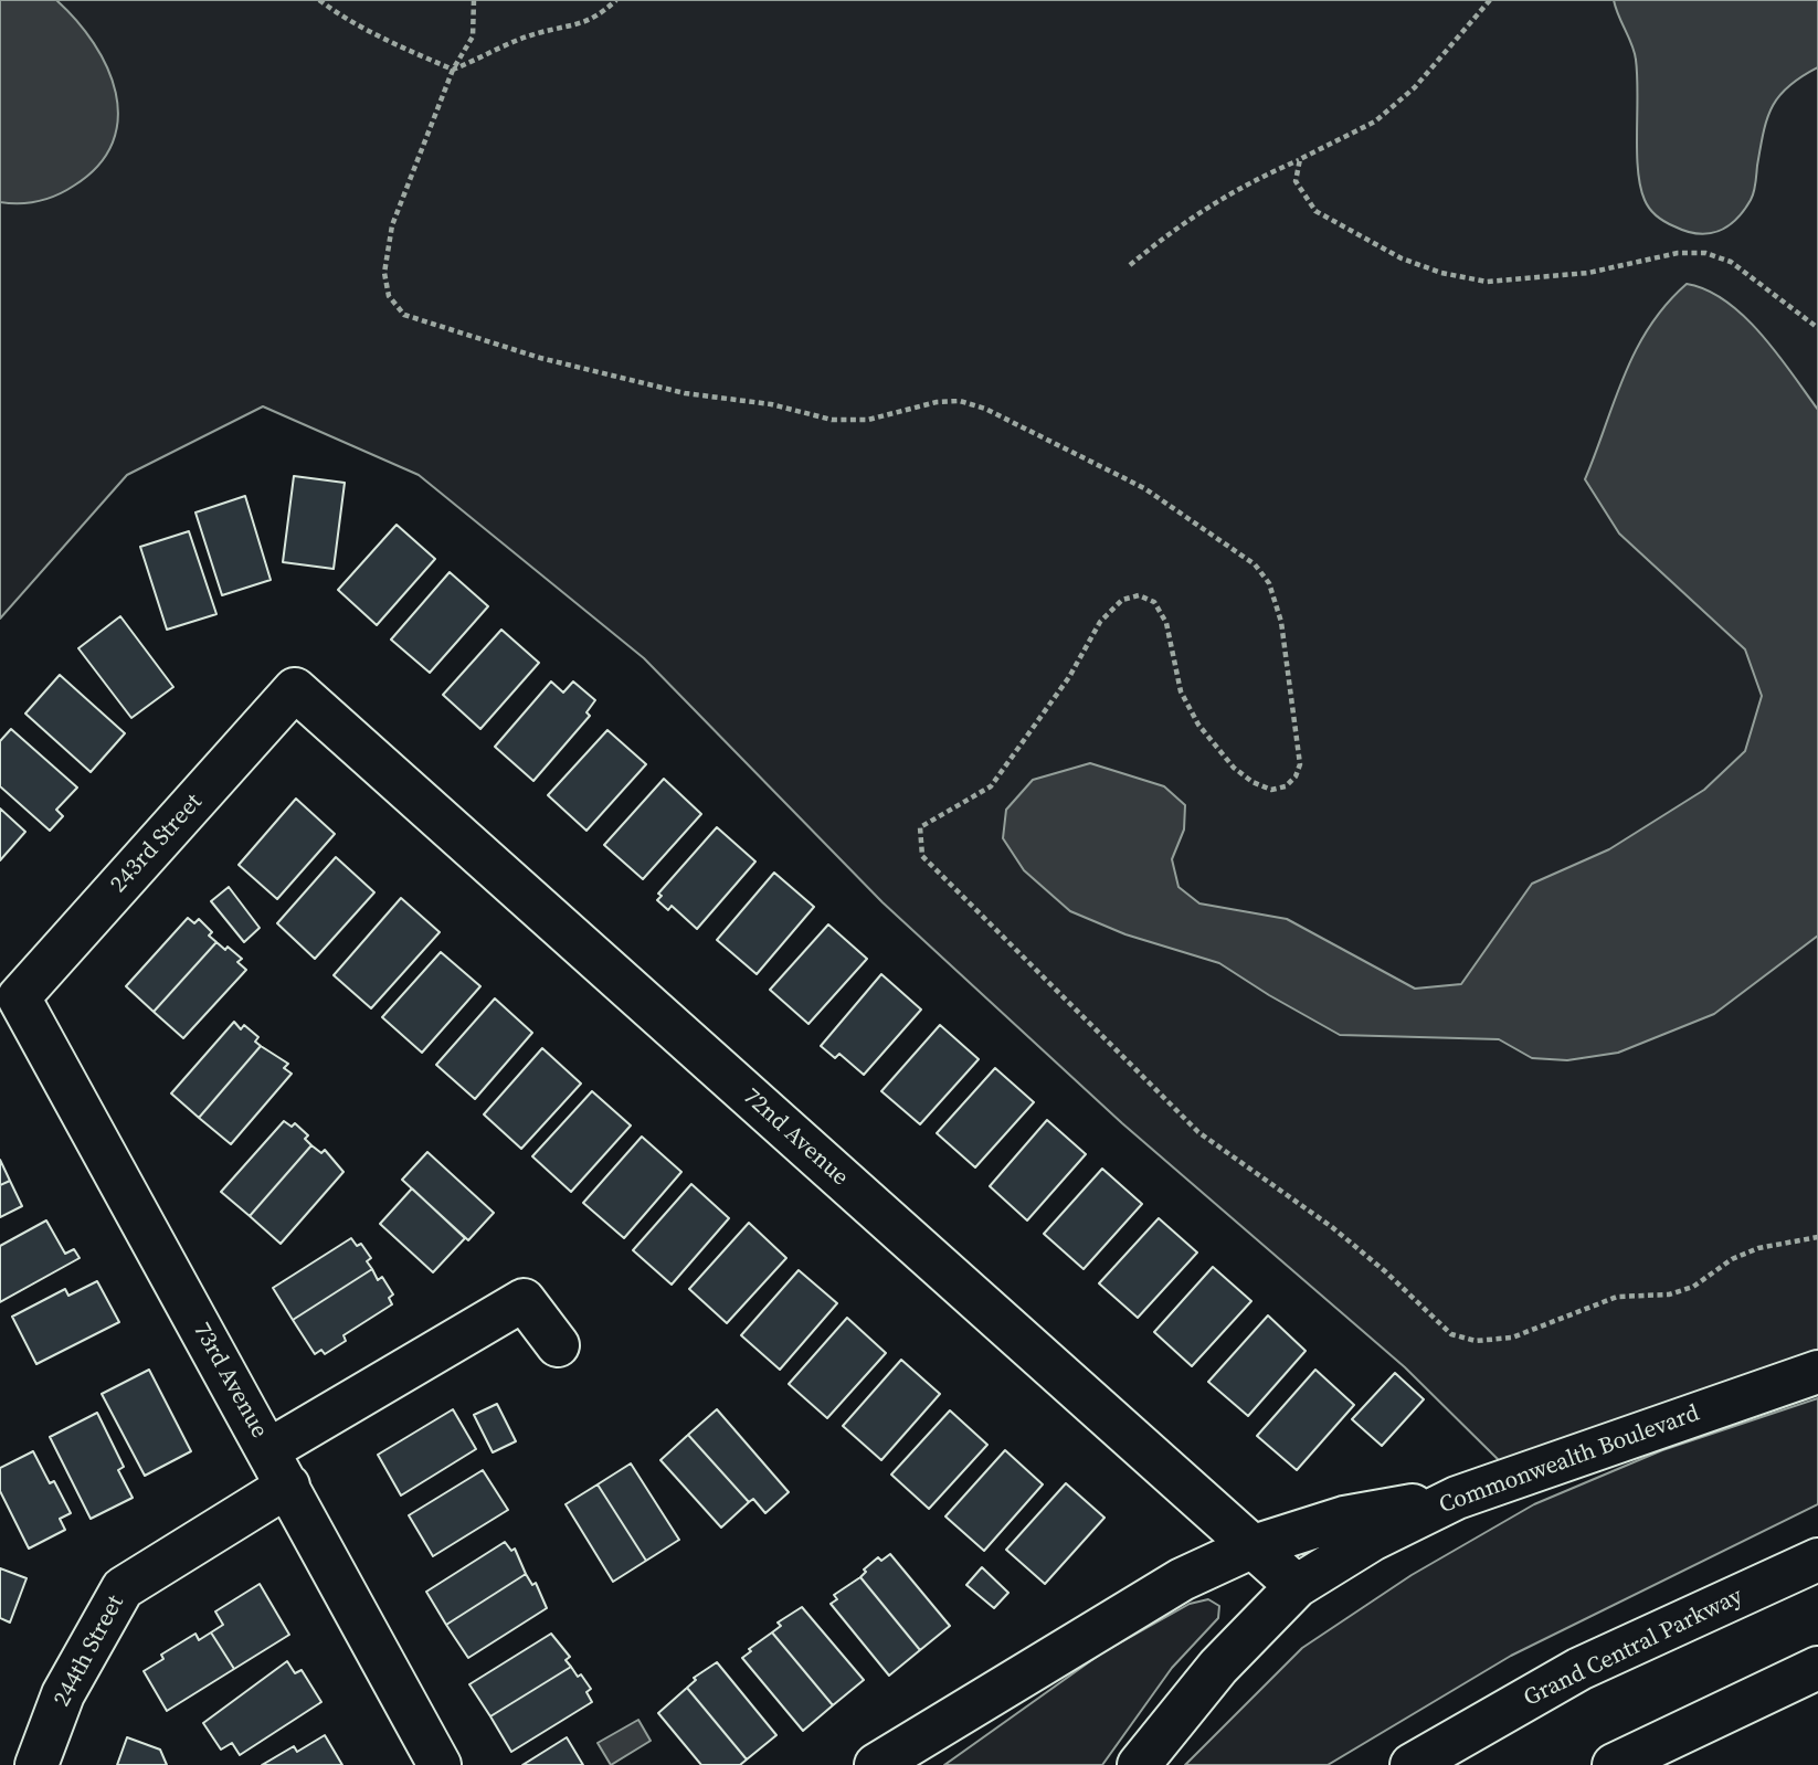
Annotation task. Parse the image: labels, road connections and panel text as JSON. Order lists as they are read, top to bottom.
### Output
{
  "streets": {
    "main road": [
      "243rd Street",
      "72nd Avenue",
      "73rd Avenue",
      "Commonwealth Boulevard",
      "Grand Central Parkway",
      "244th Street"
    ]
  },
  "crossings": [
    ["243rd Street", "72nd Avenue"],
    ["243rd Street", "73rd Avenue"],
    ["72nd Avenue", "Commonwealth Boulevard"],
    ["73rd Avenue", "244th Street"]
  ]
}
